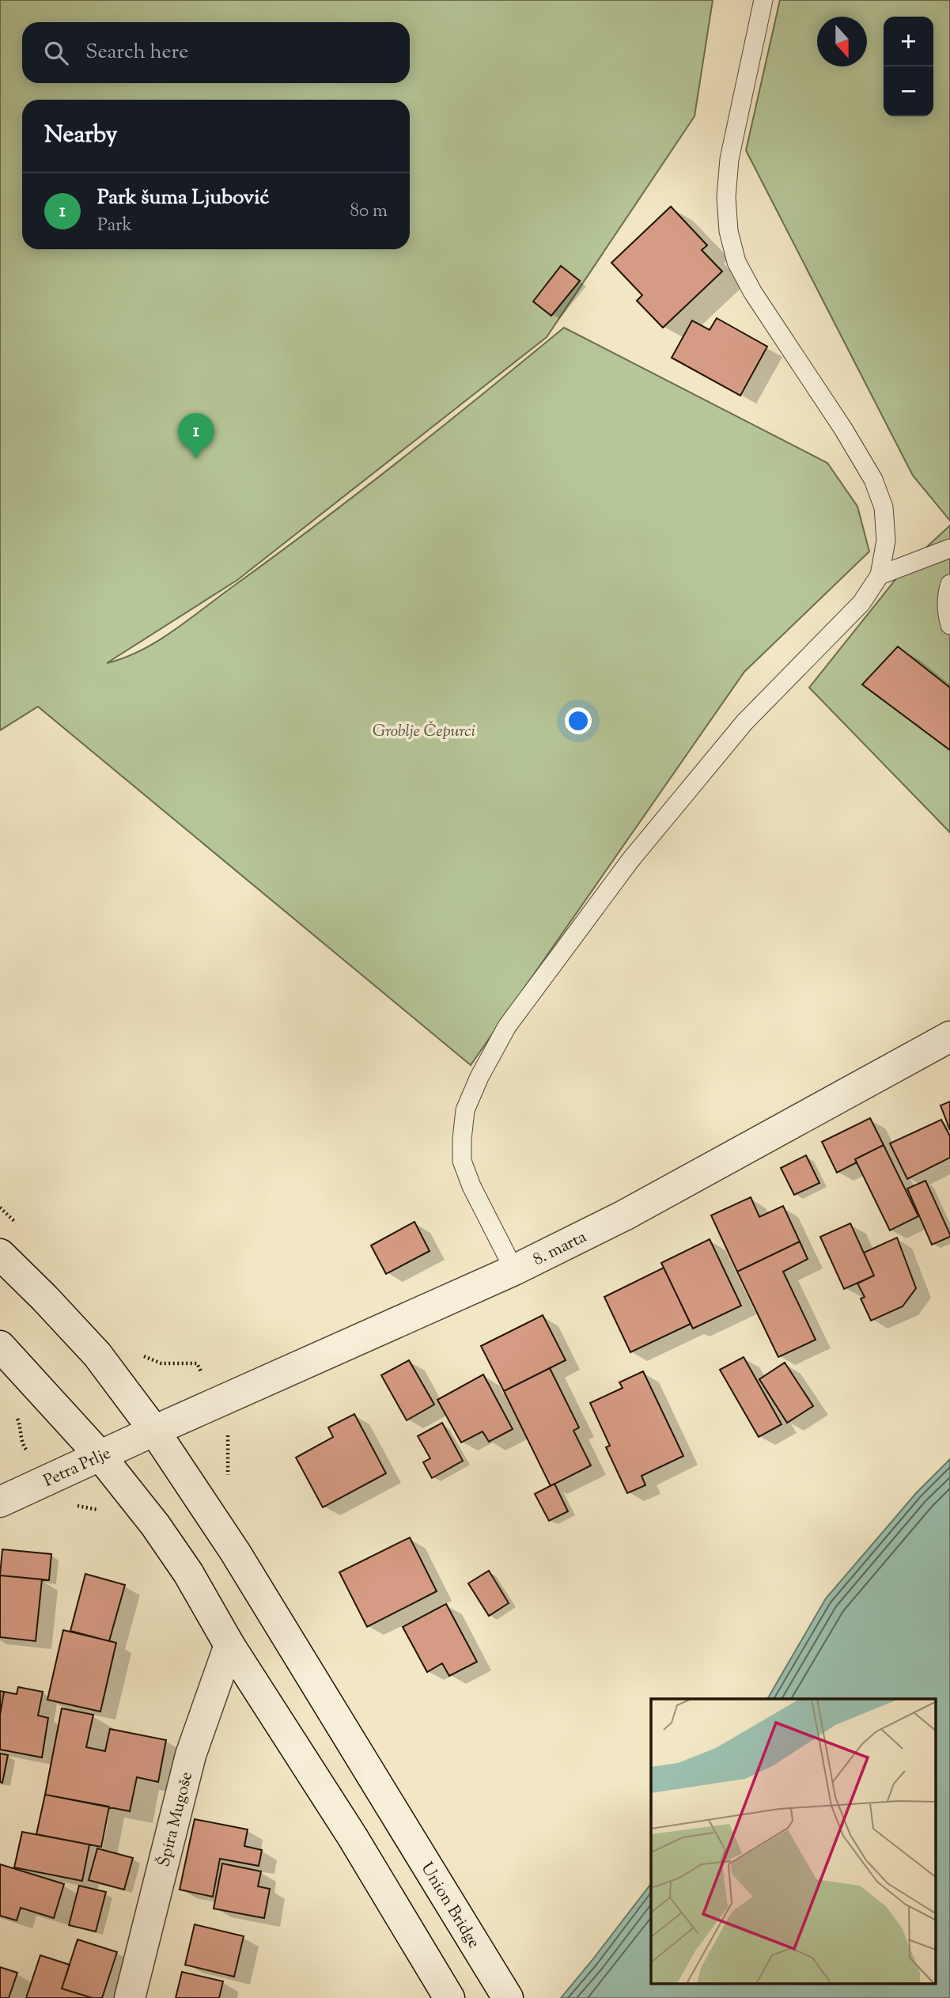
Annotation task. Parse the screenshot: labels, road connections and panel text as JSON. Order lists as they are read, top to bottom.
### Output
{
  "streets": {
    "main road": [
      "8. marta",
      "Petra Prlje",
      "Špira Mugoše",
      "Union Bridge"
    ]
  },
  "crossings": [
    ["8. marta", "Petra Prlje"],
    ["8. marta", "Union Bridge"],
    ["Petra Prlje", "Union Bridge"]
  ],
  "parks": ["Groblje Čepurci"],
  "north": "bottom",
  "page": {
    "map_buttons": ["+", "−"],
    "search": "Search here",
    "heading": "Nearby",
    "list": [
      {
        "mark": "1",
        "name": "Park šuma Ljubović",
        "note": "Park",
        "value": "80 m"
      }
    ],
    "pins": "1"
  }
}
